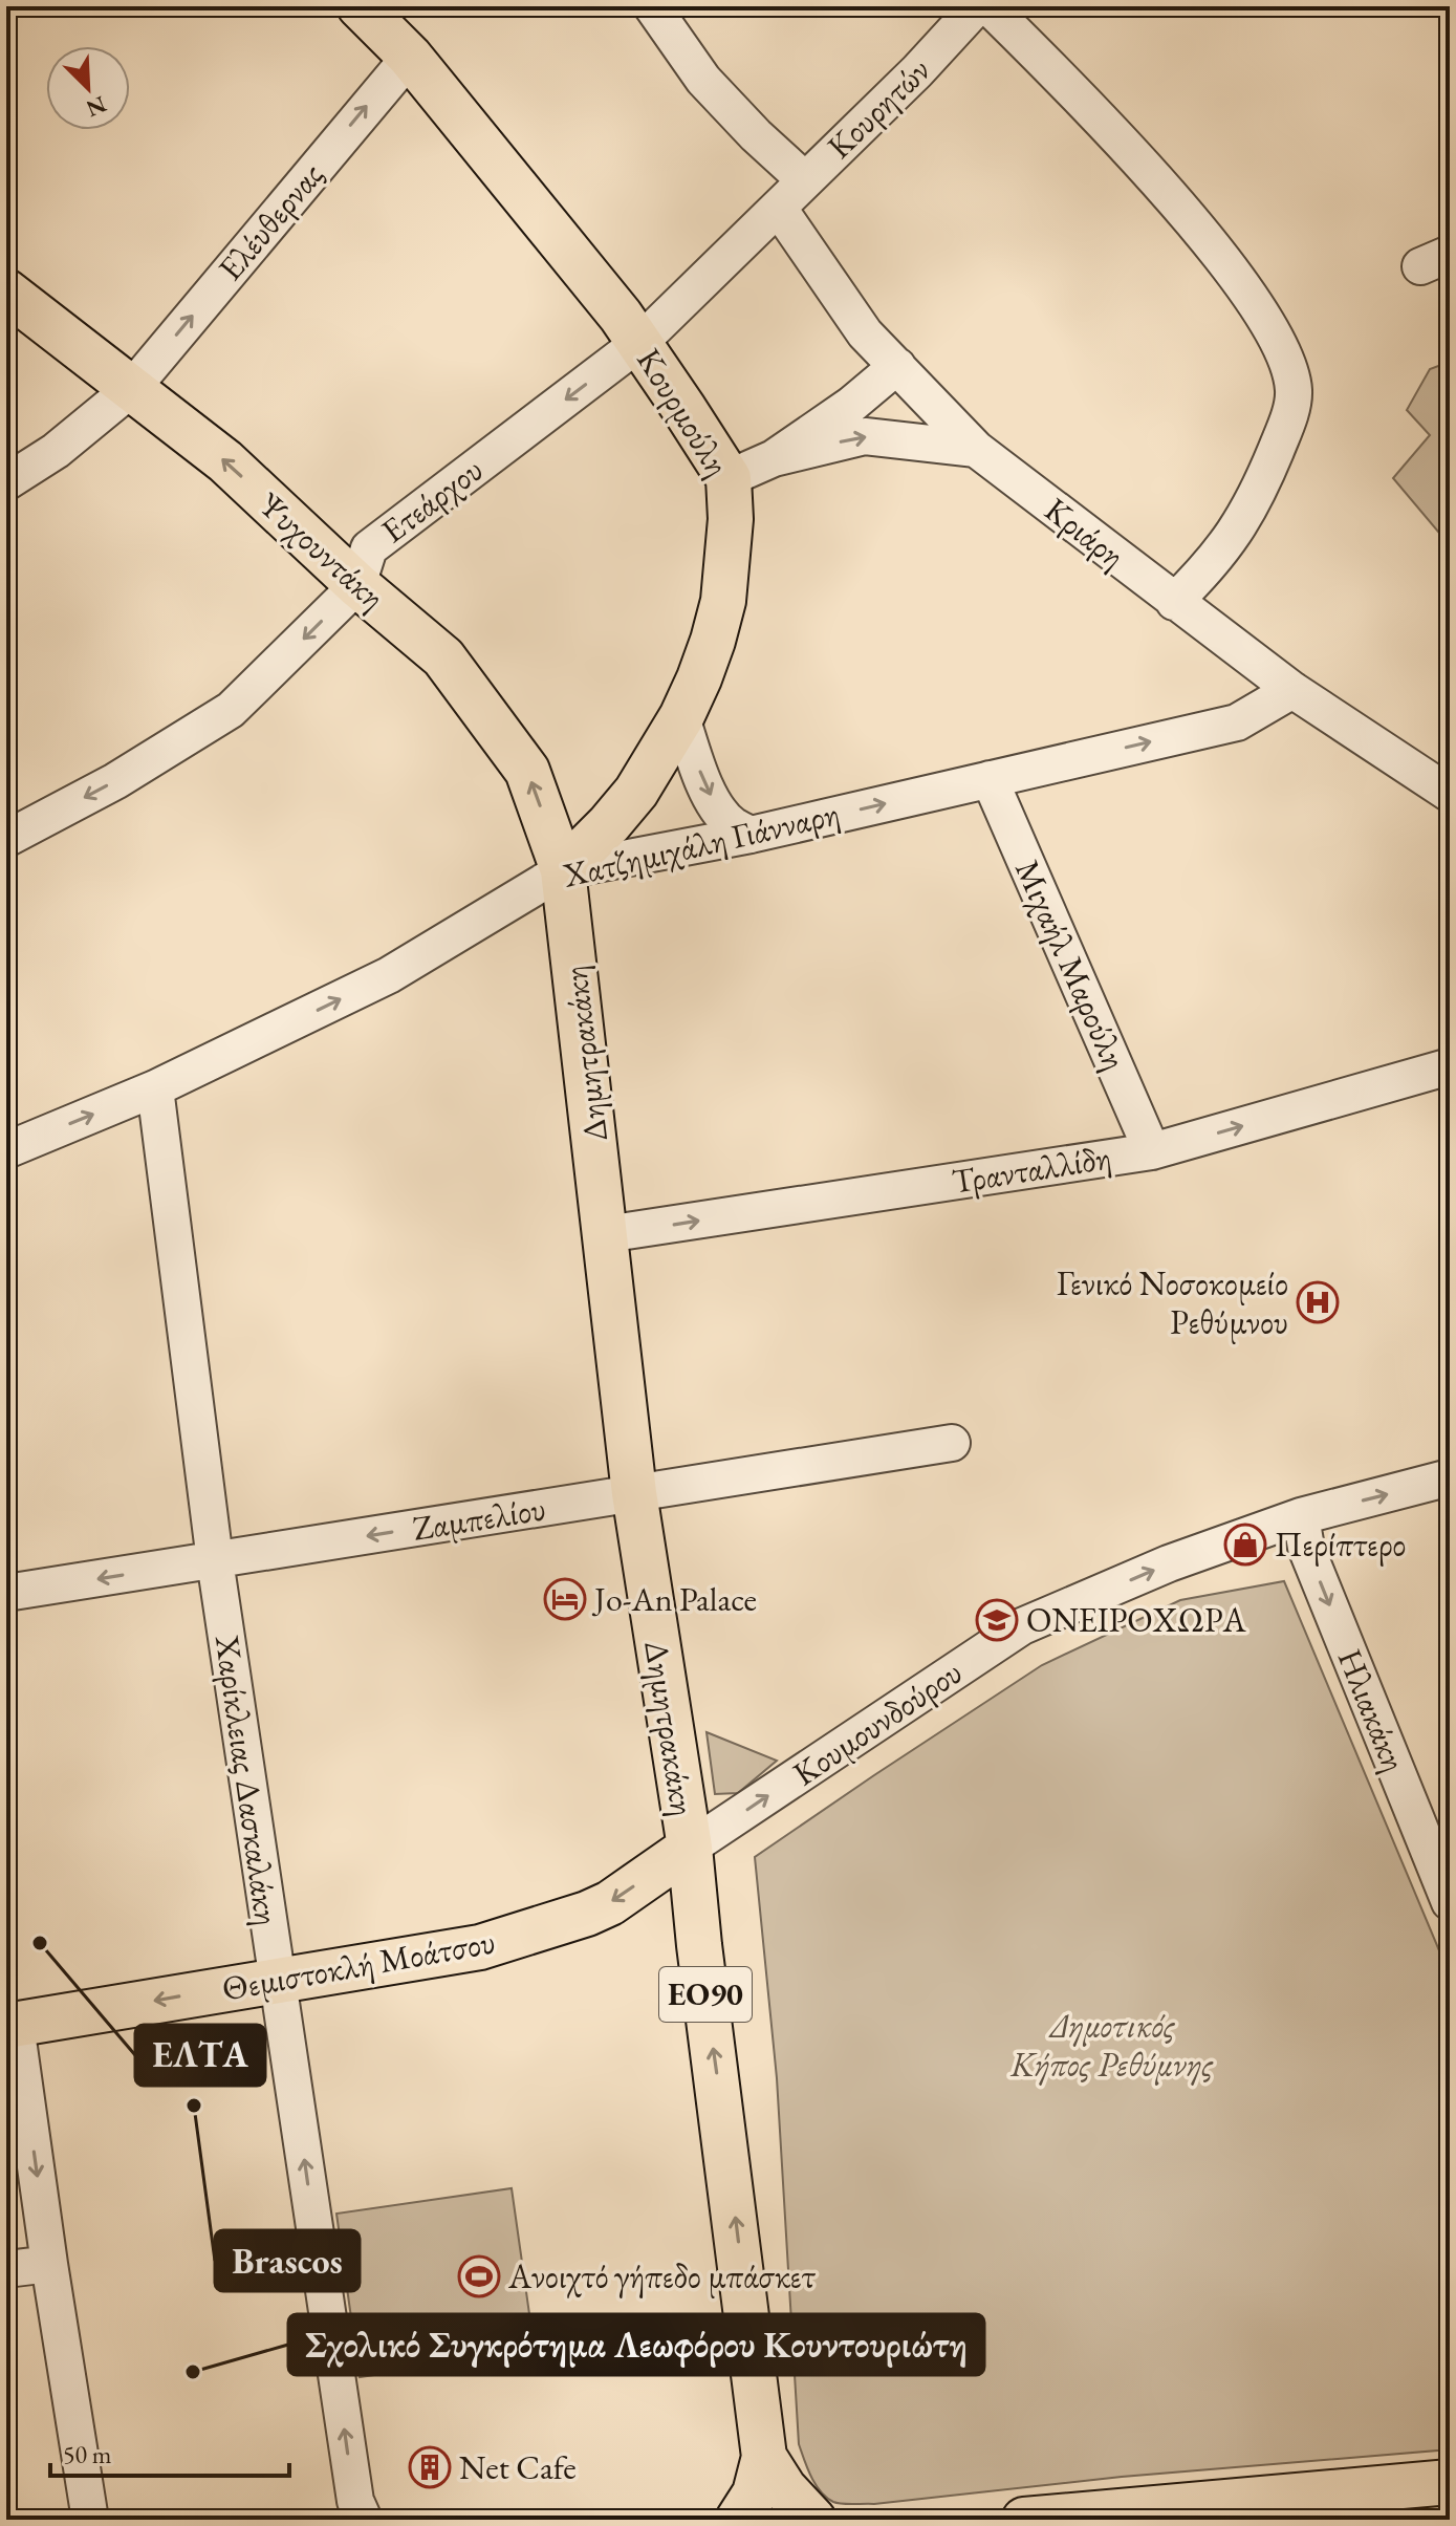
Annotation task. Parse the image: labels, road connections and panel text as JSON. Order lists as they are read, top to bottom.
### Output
{
  "streets": {
    "main road": [
      "Κουρμούλη",
      "Ψυχουντάκη",
      "Δημητρακάκη",
      "Θεμιστοκλή Μοάτσου",
      "ΕΟ90"
    ],
    "street": [
      "Κουρητών",
      "Ελέυθερνας",
      "Ετεάρχου",
      "Κριάρη",
      "Χατζημιχάλη Γιάνναρη",
      "Μιχαήλ Μαρούλη",
      "Τρανταλλίδη",
      "Ζαμπελίου",
      "Ηλιακάκη",
      "Κουμουνδούρου",
      "Χαρίκλειας Δασκαλάκη"
    ]
  },
  "crossings": [
    ["Κουρητών", "Ετεάρχου"],
    ["Κουρητών", "Κριάρη"],
    ["Ελέυθερνας", "Κουρμούλη"],
    ["Ελέυθερνας", "Ψυχουντάκη"],
    ["Κουρμούλη", "Ετεάρχου"],
    ["Κουρμούλη", "Ψυχουντάκη"],
    ["Κουρμούλη", "Χατζημιχάλη Γιάνναρη"],
    ["Κουρμούλη", "Δημητρακάκη"],
    ["Ετεάρχου", "Κριάρη"],
    ["Ετεάρχου", "Ψυχουντάκη"],
    ["Κριάρη", "Χατζημιχάλη Γιάνναρη"],
    ["Ψυχουντάκη", "Χατζημιχάλη Γιάνναρη"],
    ["Ψυχουντάκη", "Δημητρακάκη"],
    ["Χατζημιχάλη Γιάνναρη", "Μιχαήλ Μαρούλη"],
    ["Χατζημιχάλη Γιάνναρη", "Δημητρακάκη"],
    ["Χατζημιχάλη Γιάνναρη", "Χαρίκλειας Δασκαλάκη"],
    ["Μιχαήλ Μαρούλη", "Τρανταλλίδη"],
    ["Δημητρακάκη", "Τρανταλλίδη"],
    ["Δημητρακάκη", "Ζαμπελίου"],
    ["Δημητρακάκη", "Κουμουνδούρου"],
    ["Δημητρακάκη", "Θεμιστοκλή Μοάτσου"],
    ["Δημητρακάκη", "ΕΟ90"],
    ["Ζαμπελίου", "Χαρίκλειας Δασκαλάκη"],
    ["Ηλιακάκη", "Κουμουνδούρου"],
    ["Κουμουνδούρου", "Θεμιστοκλή Μοάτσου"],
    ["Χαρίκλειας Δασκαλάκη", "Θεμιστοκλή Μοάτσου"]
  ],
  "one_way": [
    "Ελέυθερνας",
    "Ετεάρχου",
    "Ψυχουντάκη",
    "Χατζημιχάλη Γιάνναρη",
    "Δημητρακάκη",
    "Τρανταλλίδη",
    "Ζαμπελίου",
    "Ηλιακάκη",
    "Κουμουνδούρου",
    "Θεμιστοκλή Μοάτσου"
  ],
  "parks": ["Δημοτικός Κήπος Ρεθύμνης"],
  "places": {
    "hospital": ["Γενικό Νοσοκομείο Ρεθύμνου"],
    "shop": ["Περίπτερο"],
    "hotel": ["Jo-An Palace"],
    "school or university": ["ΟΝΕΙΡΟΧΩΡΑ"],
    "other": ["ΕΛΤΑ", "Brascos", "Σχολικό Συγκρότημα Λεωφόρου Κουντουριώτη"],
    "sports": ["Ανοιχτό γήπεδο μπάσκετ"],
    "building": ["Net Cafe"]
  },
  "scale_bar": "50 m",
  "north": "bottom right"
}
